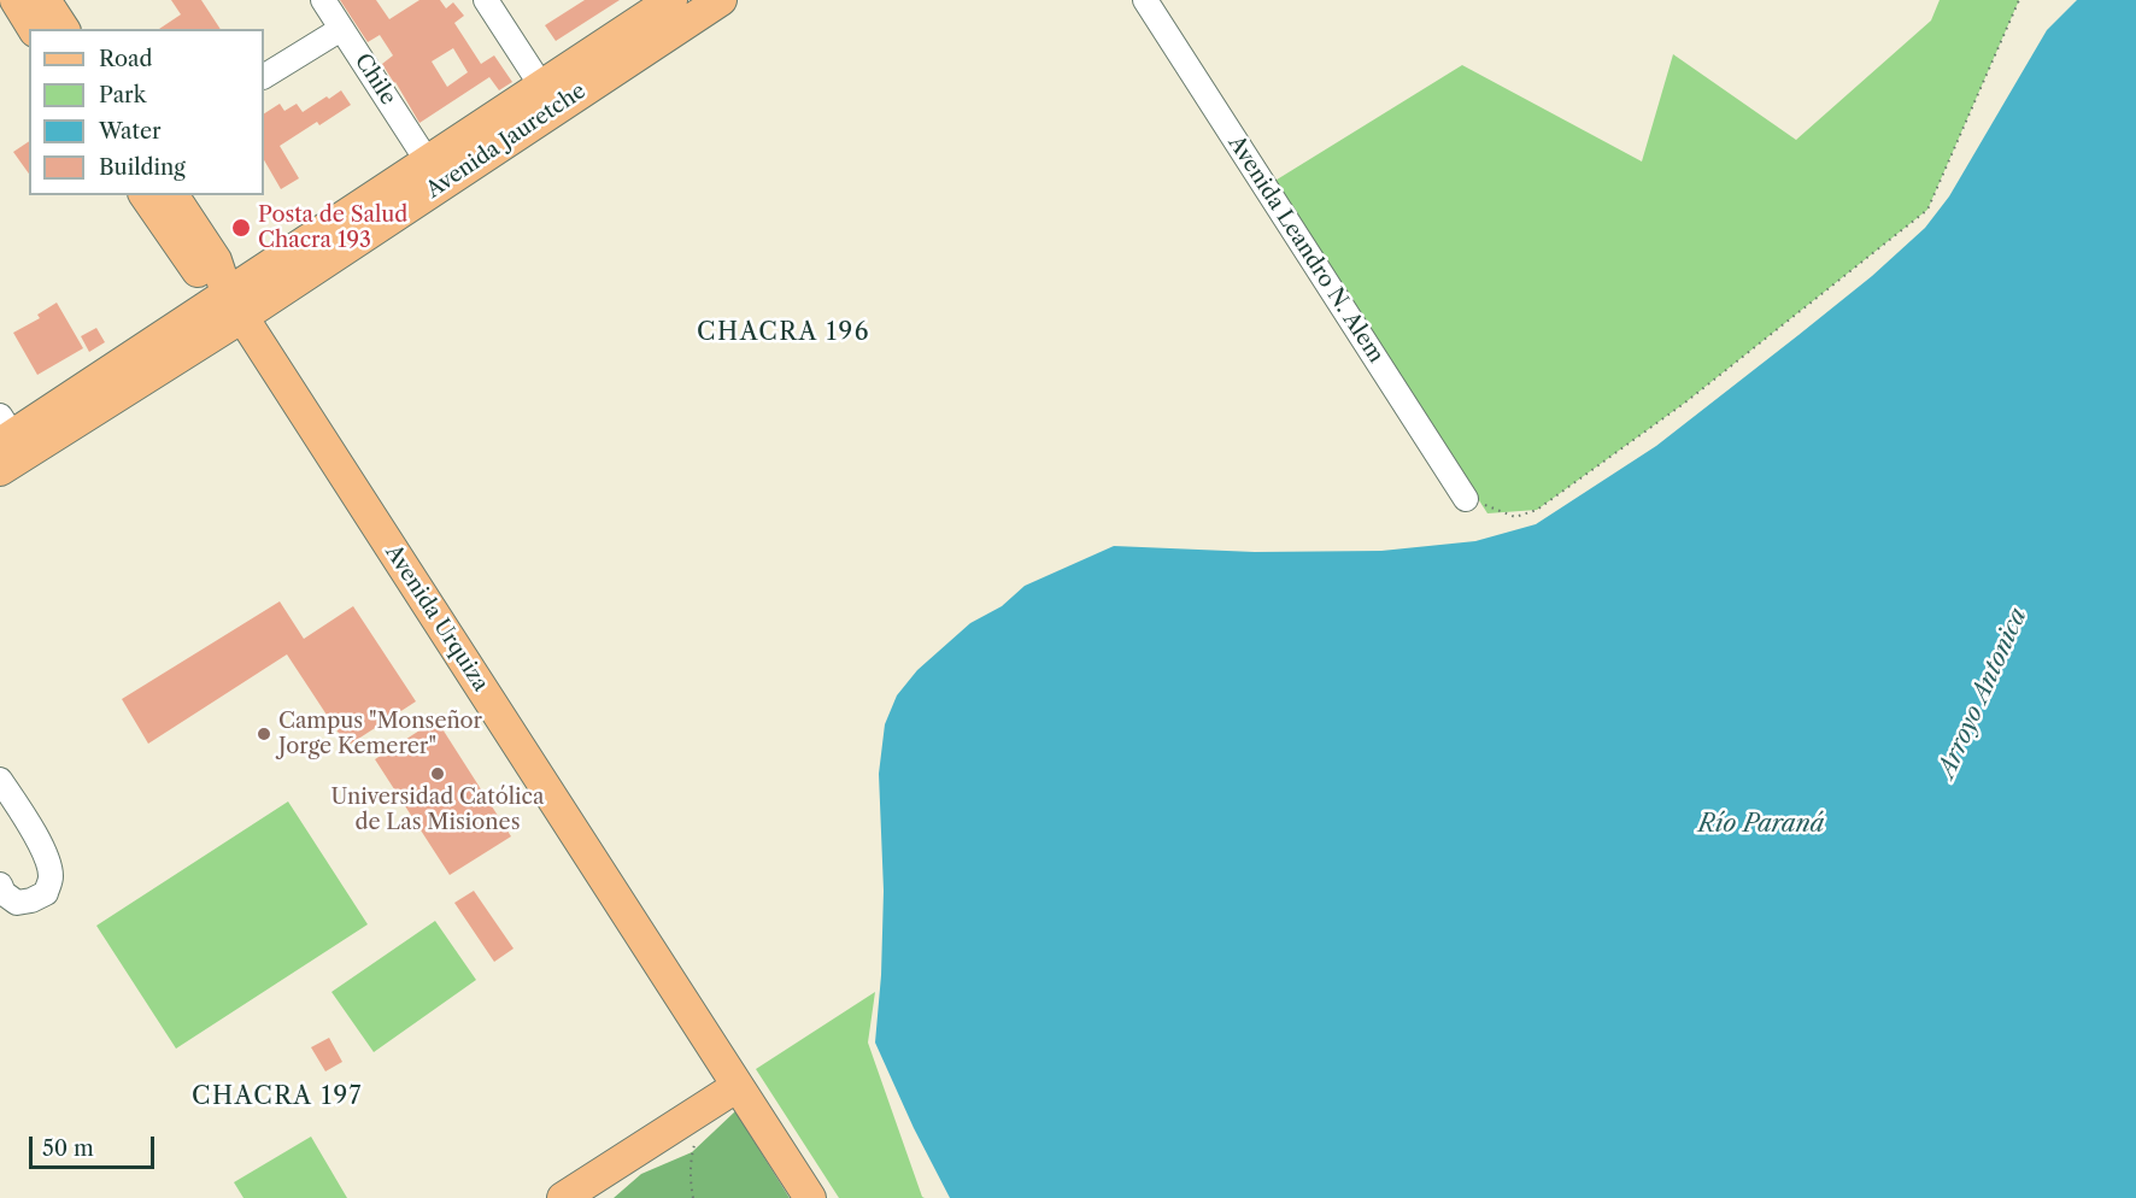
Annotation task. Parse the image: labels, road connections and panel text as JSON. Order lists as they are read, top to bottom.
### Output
{
  "streets": {
    "main road": ["Avenida Jauretche", "Avenida Urquiza"],
    "street": ["Chile", "Avenida Leandro N. Alem"]
  },
  "crossings": [
    ["Chile", "Avenida Jauretche"],
    ["Avenida Jauretche", "Avenida Urquiza"]
  ],
  "districts": ["CHACRA 196", "CHACRA 197"],
  "water": ["Arroyo Antonica", "Río Paraná"],
  "places": ["Posta de Salud Chacra 193", "Campus \"Monseñor Jorge Kemerer\"", "Universidad Católica de Las Misiones"],
  "legend": [
    "Road",
    "Park",
    "Water",
    "Building"
  ],
  "scale_bar": "50 m"
}
